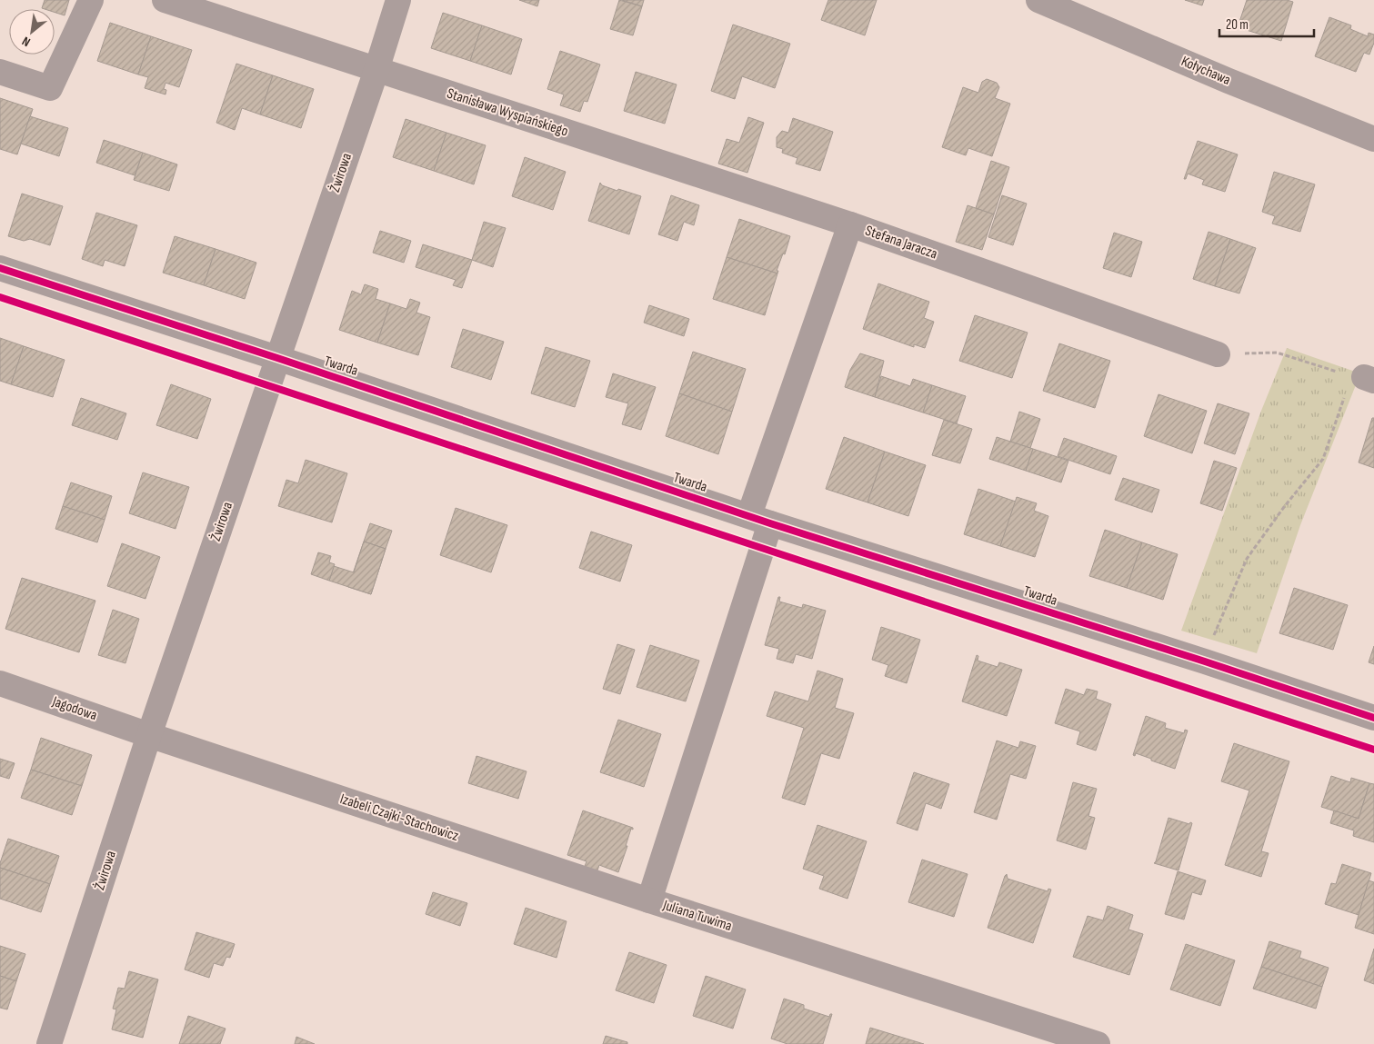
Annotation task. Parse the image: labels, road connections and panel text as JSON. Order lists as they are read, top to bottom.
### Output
{
  "streets": {
    "street": [
      "Kołychawa",
      "Stanisława Wyspiańskiego",
      "Żwirowa",
      "Stefana Jaracza",
      "Twarda",
      "Jagodowa",
      "Izabeli Czajki-Stachowicz",
      "Juliana Tuwima"
    ]
  },
  "crossings": [
    ["Stanisława Wyspiańskiego", "Żwirowa"],
    ["Stanisława Wyspiańskiego", "Stefana Jaracza"],
    ["Żwirowa", "Twarda"],
    ["Żwirowa", "Jagodowa"],
    ["Żwirowa", "Izabeli Czajki-Stachowicz"],
    ["Stefana Jaracza", "Twarda"],
    ["Stefana Jaracza", "Juliana Tuwima"],
    ["Twarda", "Juliana Tuwima"],
    ["Jagodowa", "Izabeli Czajki-Stachowicz"],
    ["Izabeli Czajki-Stachowicz", "Juliana Tuwima"]
  ],
  "scale_bar": "20 m",
  "north": "bottom left"
}
